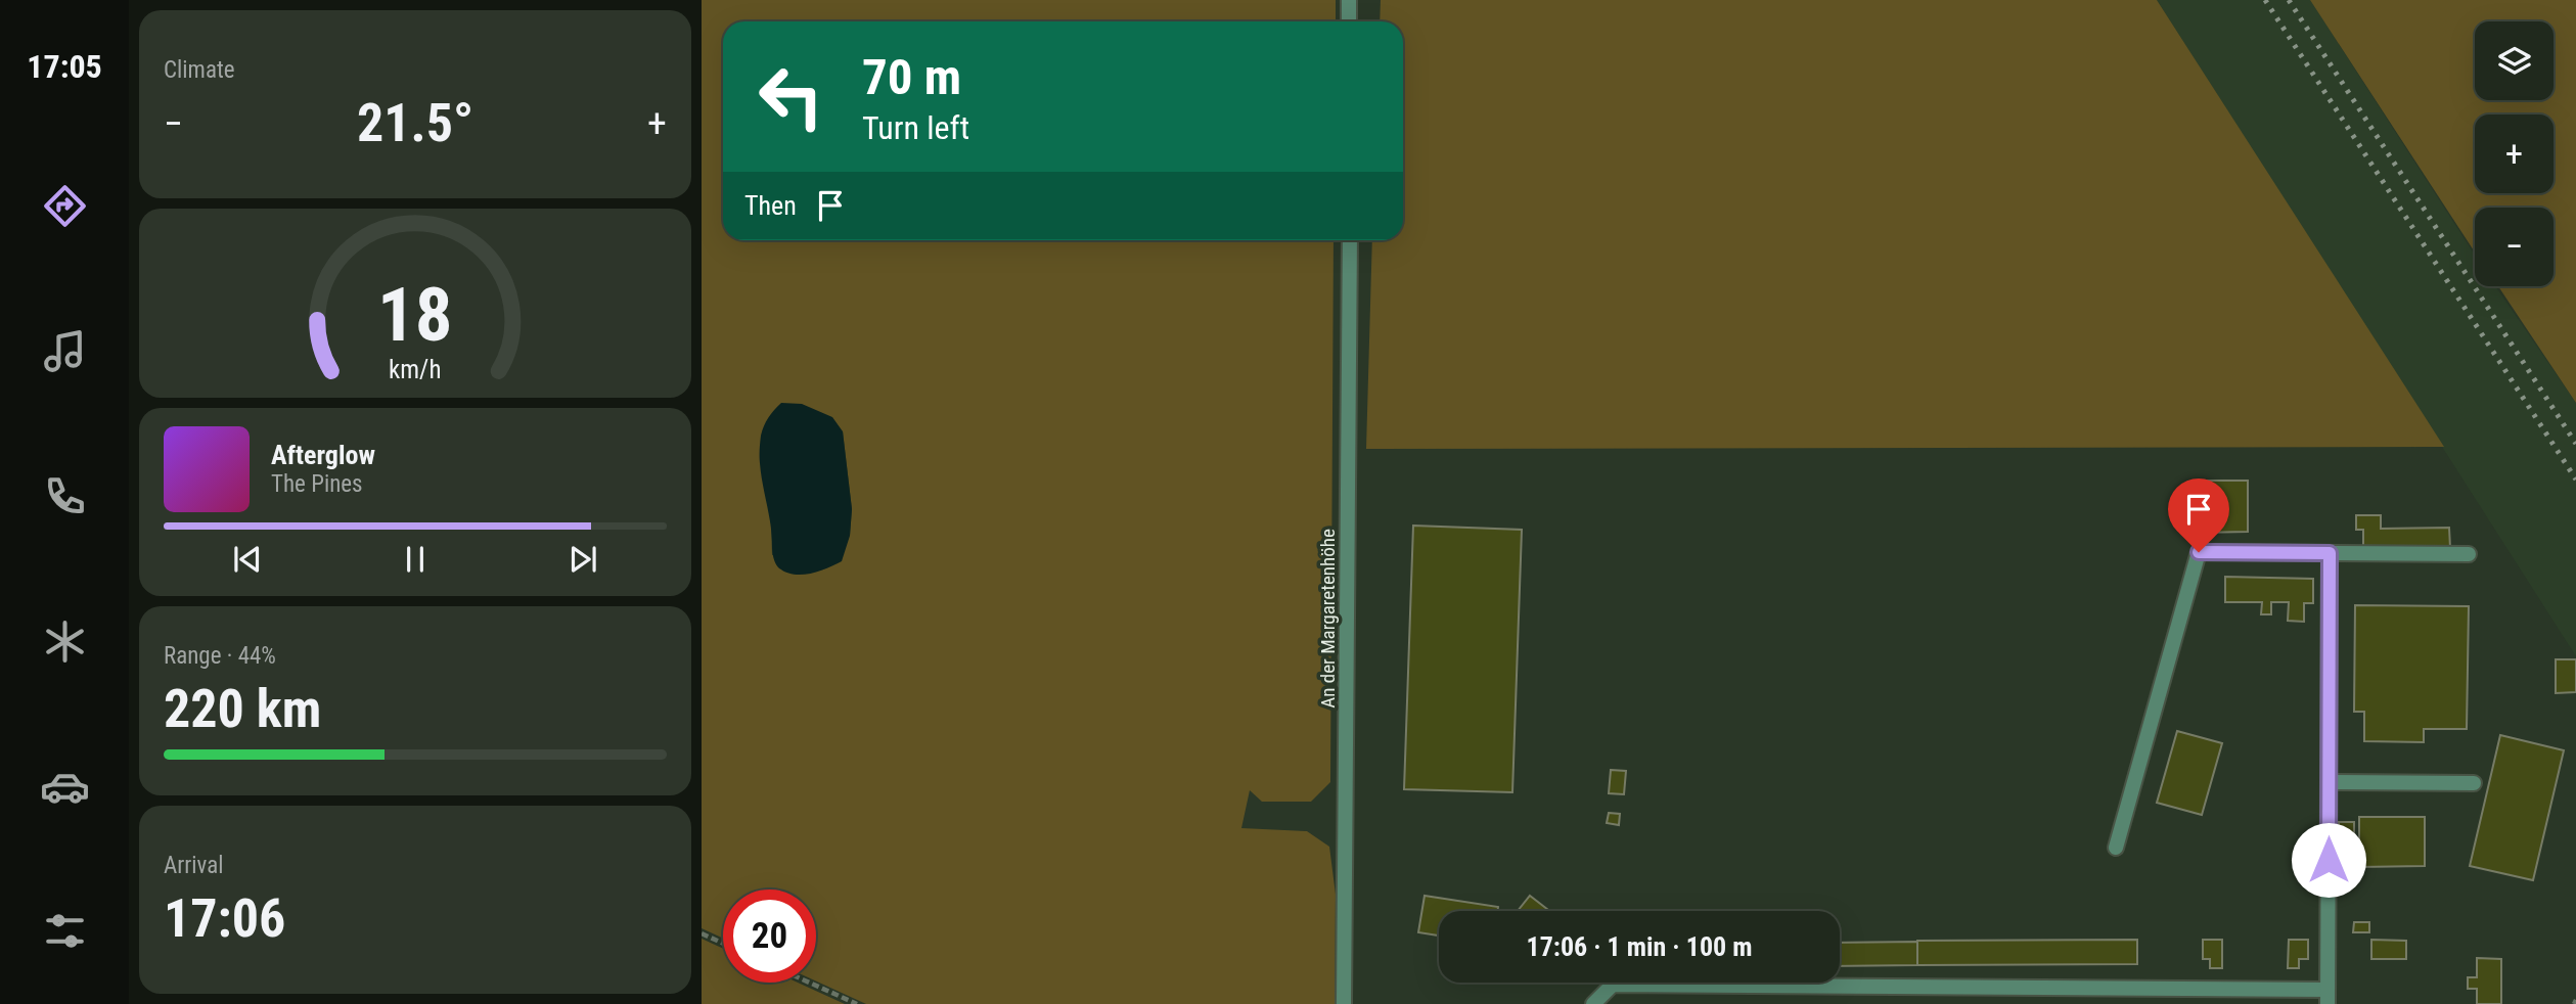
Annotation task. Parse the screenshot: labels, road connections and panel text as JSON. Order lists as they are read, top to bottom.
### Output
{
  "streets": {
    "street": ["An der Margaretenhöhe"]
  },
  "page": {
    "tabs": "17:05",
    "tile": [
      "Climate",
      ["Range · 44%", "220 km"],
      ["Arrival", "17:06"]
    ],
    "map_buttons": ["+", "−"],
    "turn": ["70 m", "Turn left"],
    "heat": ["−", "21.5°", "+"],
    "then": "Then",
    "song": ["Afterglow", "The Pines"],
    "limit": "20",
    "trip": "17:06 · 1 min · 100 m",
    "gauge": ["18", "km/h"]
  }
}
